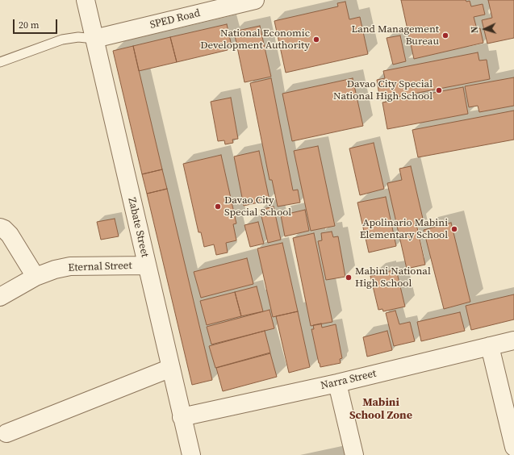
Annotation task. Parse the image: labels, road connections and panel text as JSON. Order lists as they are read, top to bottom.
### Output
{
  "streets": {
    "street": [
      "SPED Road",
      "Zabate Street",
      "Eternal Street",
      "Narra Street"
    ]
  },
  "crossings": [
    ["SPED Road", "Zabate Street"],
    ["Zabate Street", "Eternal Street"],
    ["Zabate Street", "Narra Street"]
  ],
  "districts": ["Mabini School Zone"],
  "places": [
    "Land Management Bureau",
    "National Economic Development Authority",
    "Davao City Special National High School",
    "Davao City Special School",
    "Apolinario Mabini Elementary School",
    "Mabini National High School"
  ],
  "scale_bar": "20 m",
  "north": "left"
}
